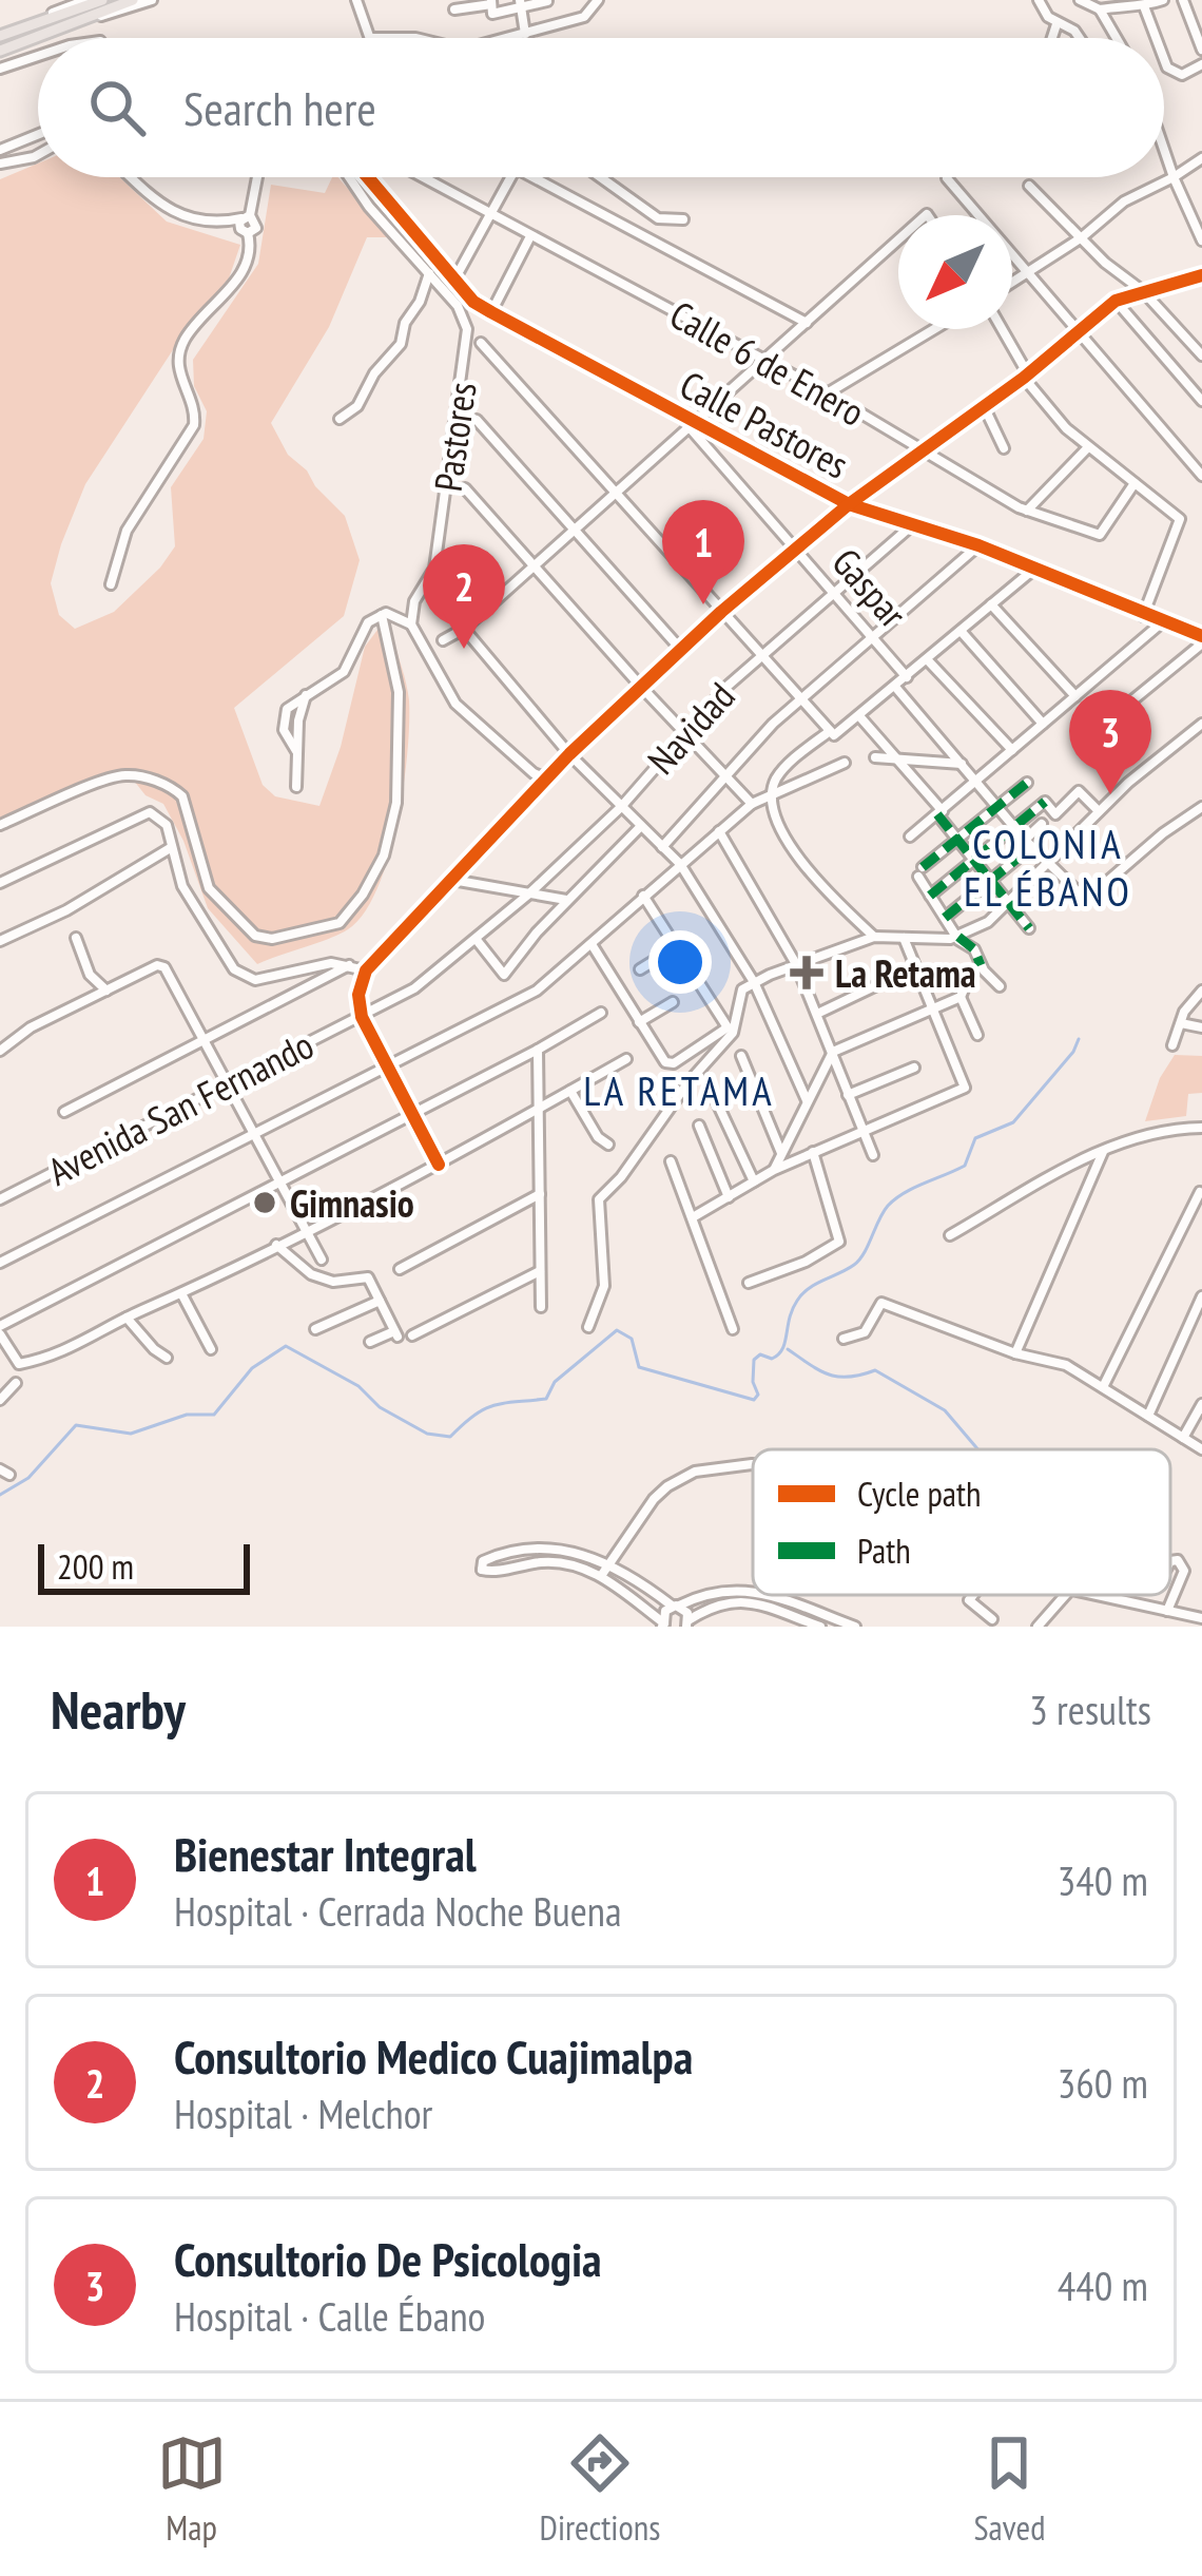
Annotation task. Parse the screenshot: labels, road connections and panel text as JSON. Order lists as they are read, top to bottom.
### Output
{
  "streets": {
    "street": [
      "Calle 6 de Enero",
      "Calle Pastores",
      "Pastores",
      "Gaspar",
      "Navidad",
      "Avenida San Fernando"
    ]
  },
  "crossings": [
    ["Calle Pastores", "Gaspar"],
    ["Calle Pastores", "Navidad"],
    ["Gaspar", "Navidad"],
    ["Navidad", "Avenida San Fernando"]
  ],
  "districts": ["COLONIA EL ÉBANO", "LA RETAMA"],
  "places": {
    "health": ["La Retama"],
    "other": ["Gimnasio"]
  },
  "legend": ["Cycle path", "Path"],
  "scale_bar": "200 m",
  "north": "bottom left",
  "page": {
    "search": "Search here",
    "pins": ["1", "2", "3"],
    "scale": "200 m",
    "heading": ["Nearby", "3 results"],
    "list": [
      {
        "mark": "1",
        "name": "Bienestar Integral",
        "note": "Hospital · Cerrada Noche Buena",
        "value": "340 m"
      },
      {
        "mark": "2",
        "name": "Consultorio Medico Cuajimalpa",
        "note": "Hospital · Melchor",
        "value": "360 m"
      },
      {
        "mark": "3",
        "name": "Consultorio De Psicologia",
        "note": "Hospital · Calle Ébano",
        "value": "440 m"
      }
    ],
    "nav": ["Map", "Directions", "Saved"]
  }
}
